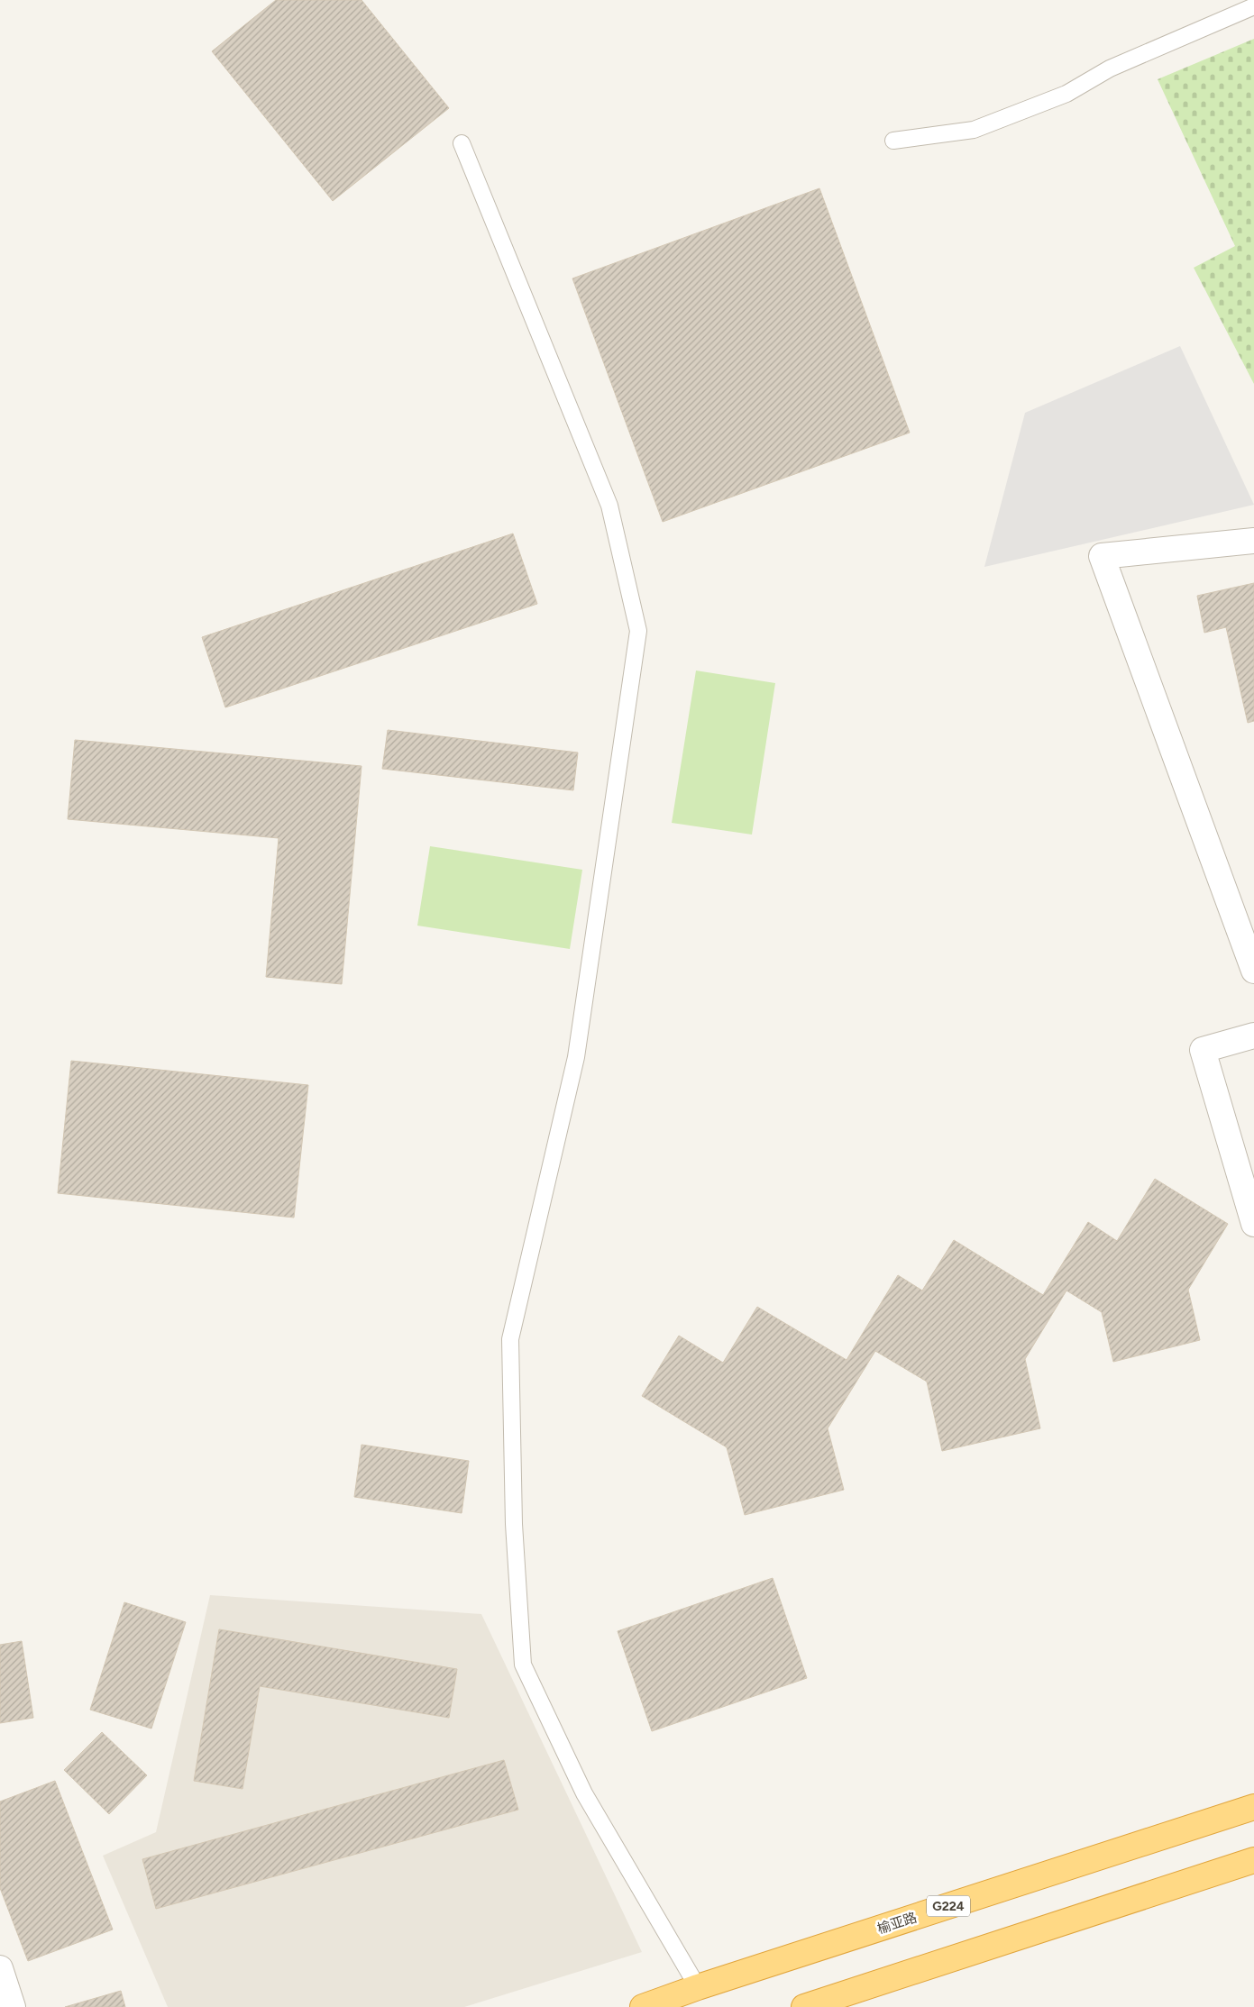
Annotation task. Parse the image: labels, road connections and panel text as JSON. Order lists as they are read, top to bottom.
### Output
{
  "streets": {
    "highway": ["G224", "榆亚路"]
  }
}
